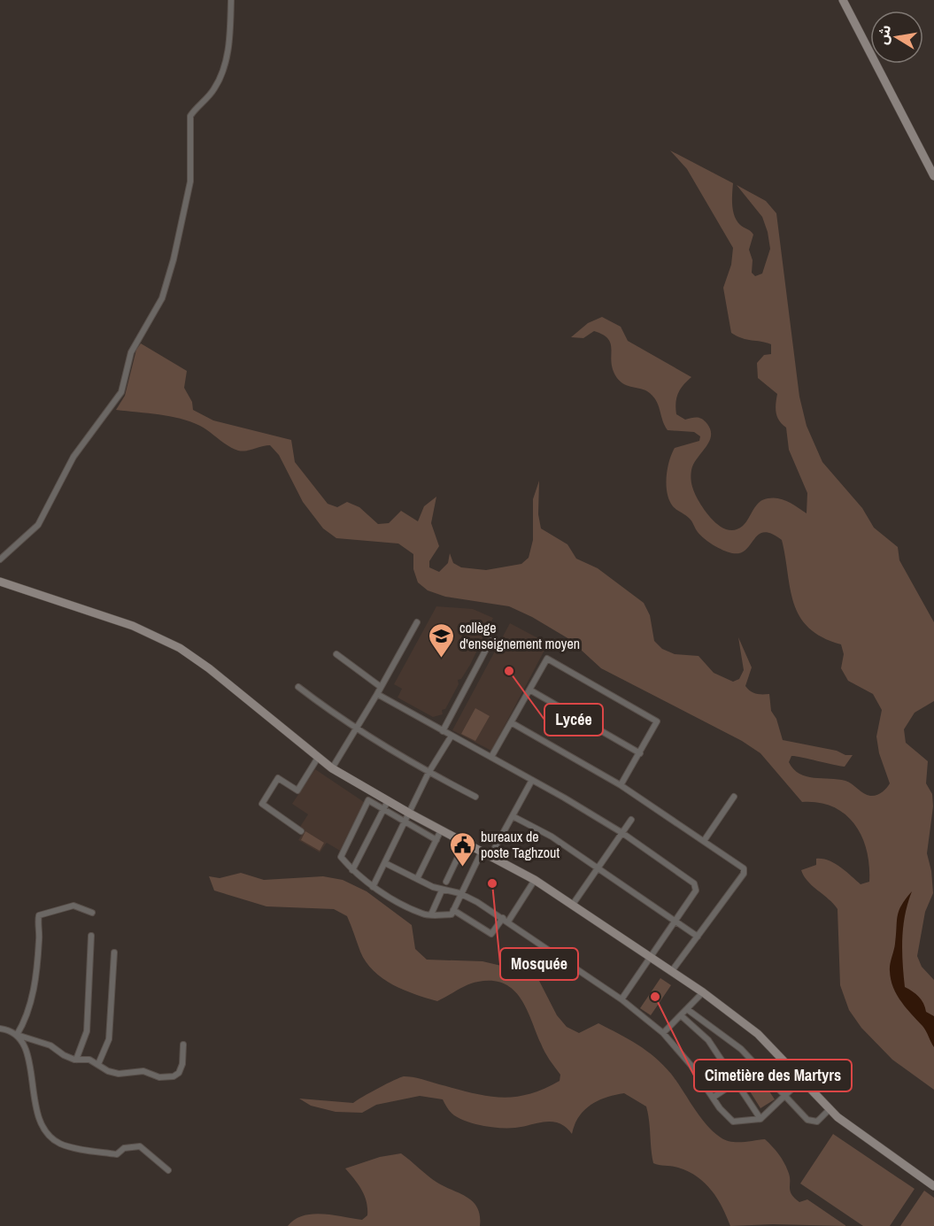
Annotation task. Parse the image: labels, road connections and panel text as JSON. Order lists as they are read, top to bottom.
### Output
{
  "places": {
    "school or university": ["collège d'enseignement moyen"],
    "other": ["Lycée", "Mosquée", "Cimetière des Martyrs"],
    "public building": ["bureaux de poste Taghzout"]
  },
  "north": "left"
}
